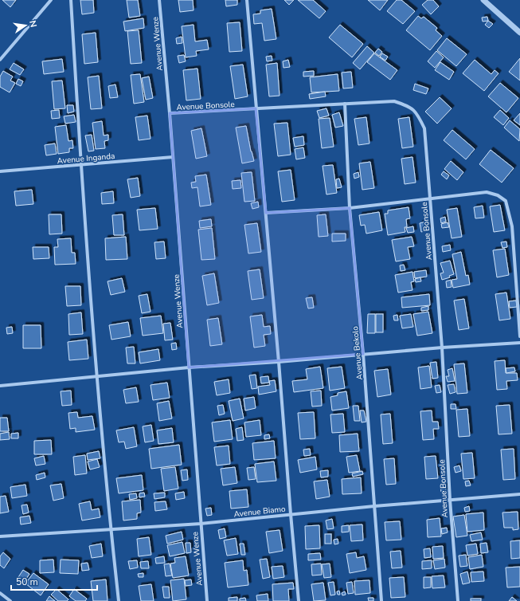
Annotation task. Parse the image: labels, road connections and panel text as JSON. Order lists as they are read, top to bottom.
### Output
{
  "streets": {
    "street": [
      "Avenue Wenze",
      "Avenue Bonsole",
      "Avenue Inganda",
      "Avenue Bekolo",
      "Avenue Biamo"
    ]
  },
  "crossings": [
    ["Avenue Wenze", "Avenue Bonsole"],
    ["Avenue Wenze", "Avenue Inganda"],
    ["Avenue Wenze", "Avenue Biamo"],
    ["Avenue Bonsole", "Avenue Bekolo"],
    ["Avenue Bonsole", "Avenue Biamo"],
    ["Avenue Bekolo", "Avenue Biamo"]
  ],
  "scale_bar": "50 m",
  "north": "right"
}
